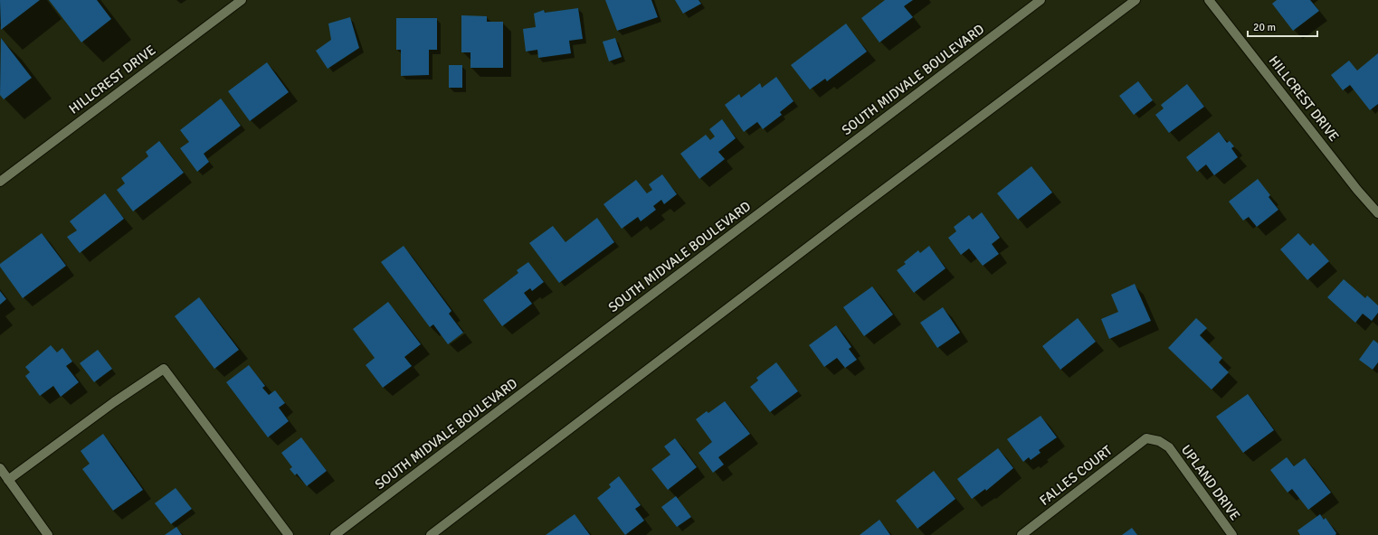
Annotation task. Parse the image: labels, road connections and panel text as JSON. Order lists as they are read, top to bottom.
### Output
{
  "streets": {
    "main road": [
      "HILLCREST DRIVE",
      "SOUTH MIDVALE BOULEVARD",
      "FALLES COURT",
      "UPLAND DRIVE"
    ]
  },
  "crossings": [
    ["FALLES COURT", "UPLAND DRIVE"]
  ],
  "scale_bar": "20 m"
}
